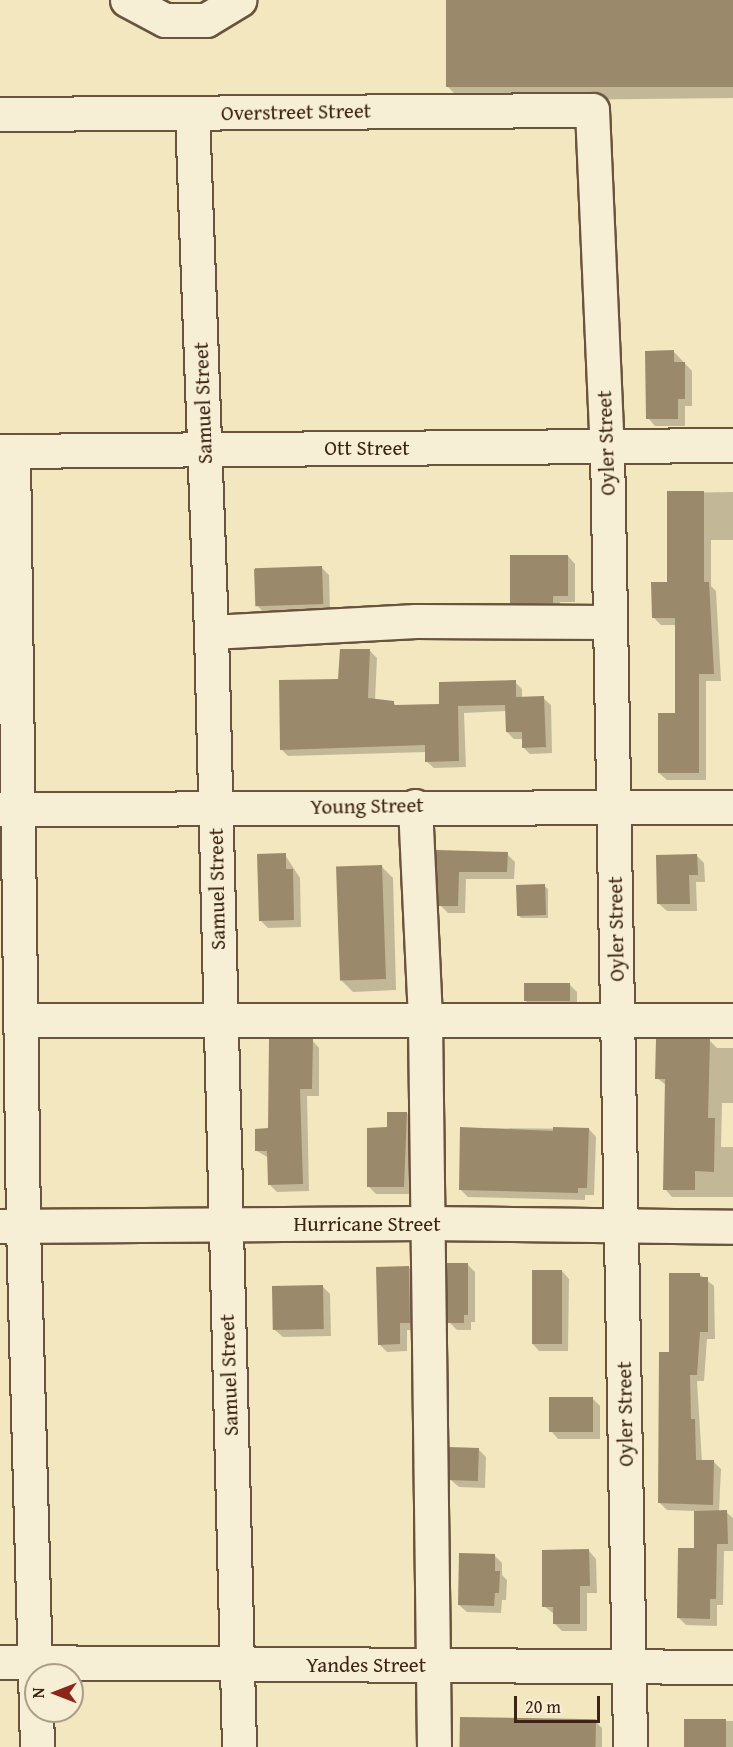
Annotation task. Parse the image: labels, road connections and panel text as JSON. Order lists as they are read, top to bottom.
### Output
{
  "streets": {
    "street": [
      "Overstreet Street",
      "Samuel Street",
      "Oyler Street",
      "Ott Street",
      "Young Street",
      "Hurricane Street",
      "Yandes Street"
    ]
  },
  "crossings": [
    ["Overstreet Street", "Samuel Street"],
    ["Overstreet Street", "Oyler Street"],
    ["Samuel Street", "Ott Street"],
    ["Samuel Street", "Young Street"],
    ["Samuel Street", "Hurricane Street"],
    ["Samuel Street", "Yandes Street"],
    ["Oyler Street", "Ott Street"],
    ["Oyler Street", "Young Street"],
    ["Oyler Street", "Hurricane Street"],
    ["Oyler Street", "Yandes Street"]
  ],
  "scale_bar": "20 m",
  "north": "left"
}
